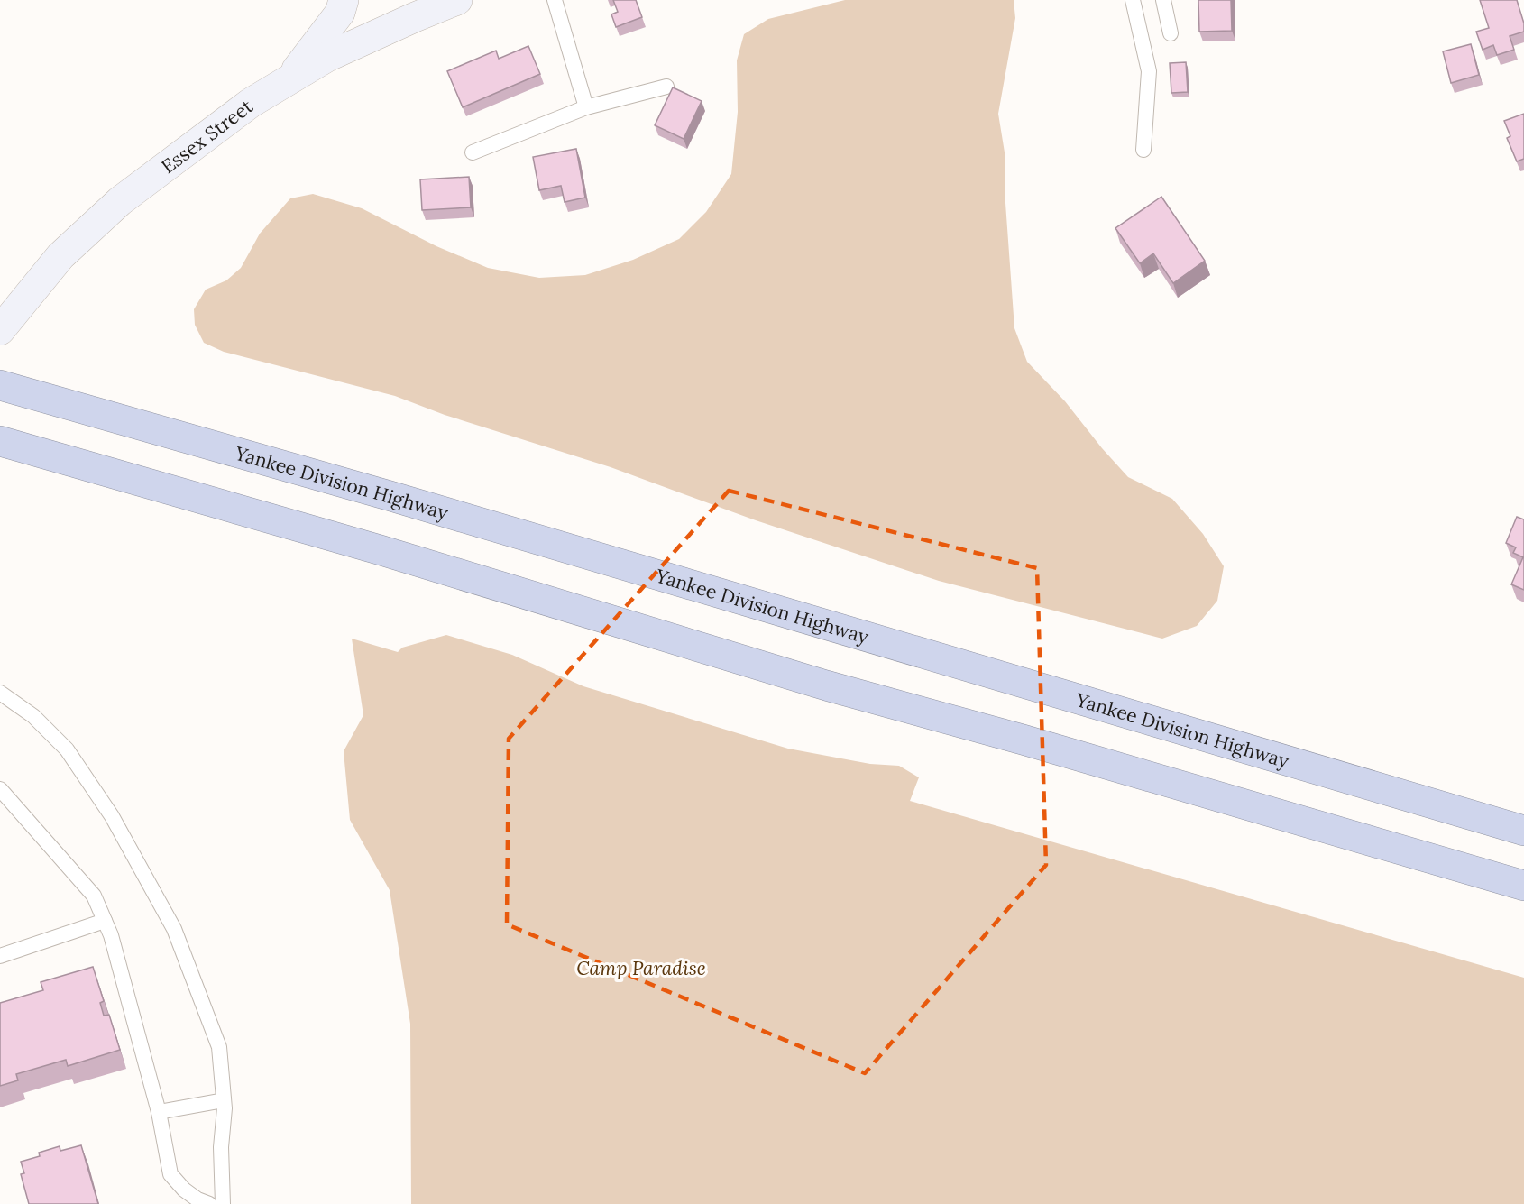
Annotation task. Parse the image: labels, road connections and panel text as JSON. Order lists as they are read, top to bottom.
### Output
{
  "streets": {
    "highway": ["Yankee Division Highway"],
    "main road": ["Essex Street"]
  },
  "parks": ["Camp Paradise"]
}
